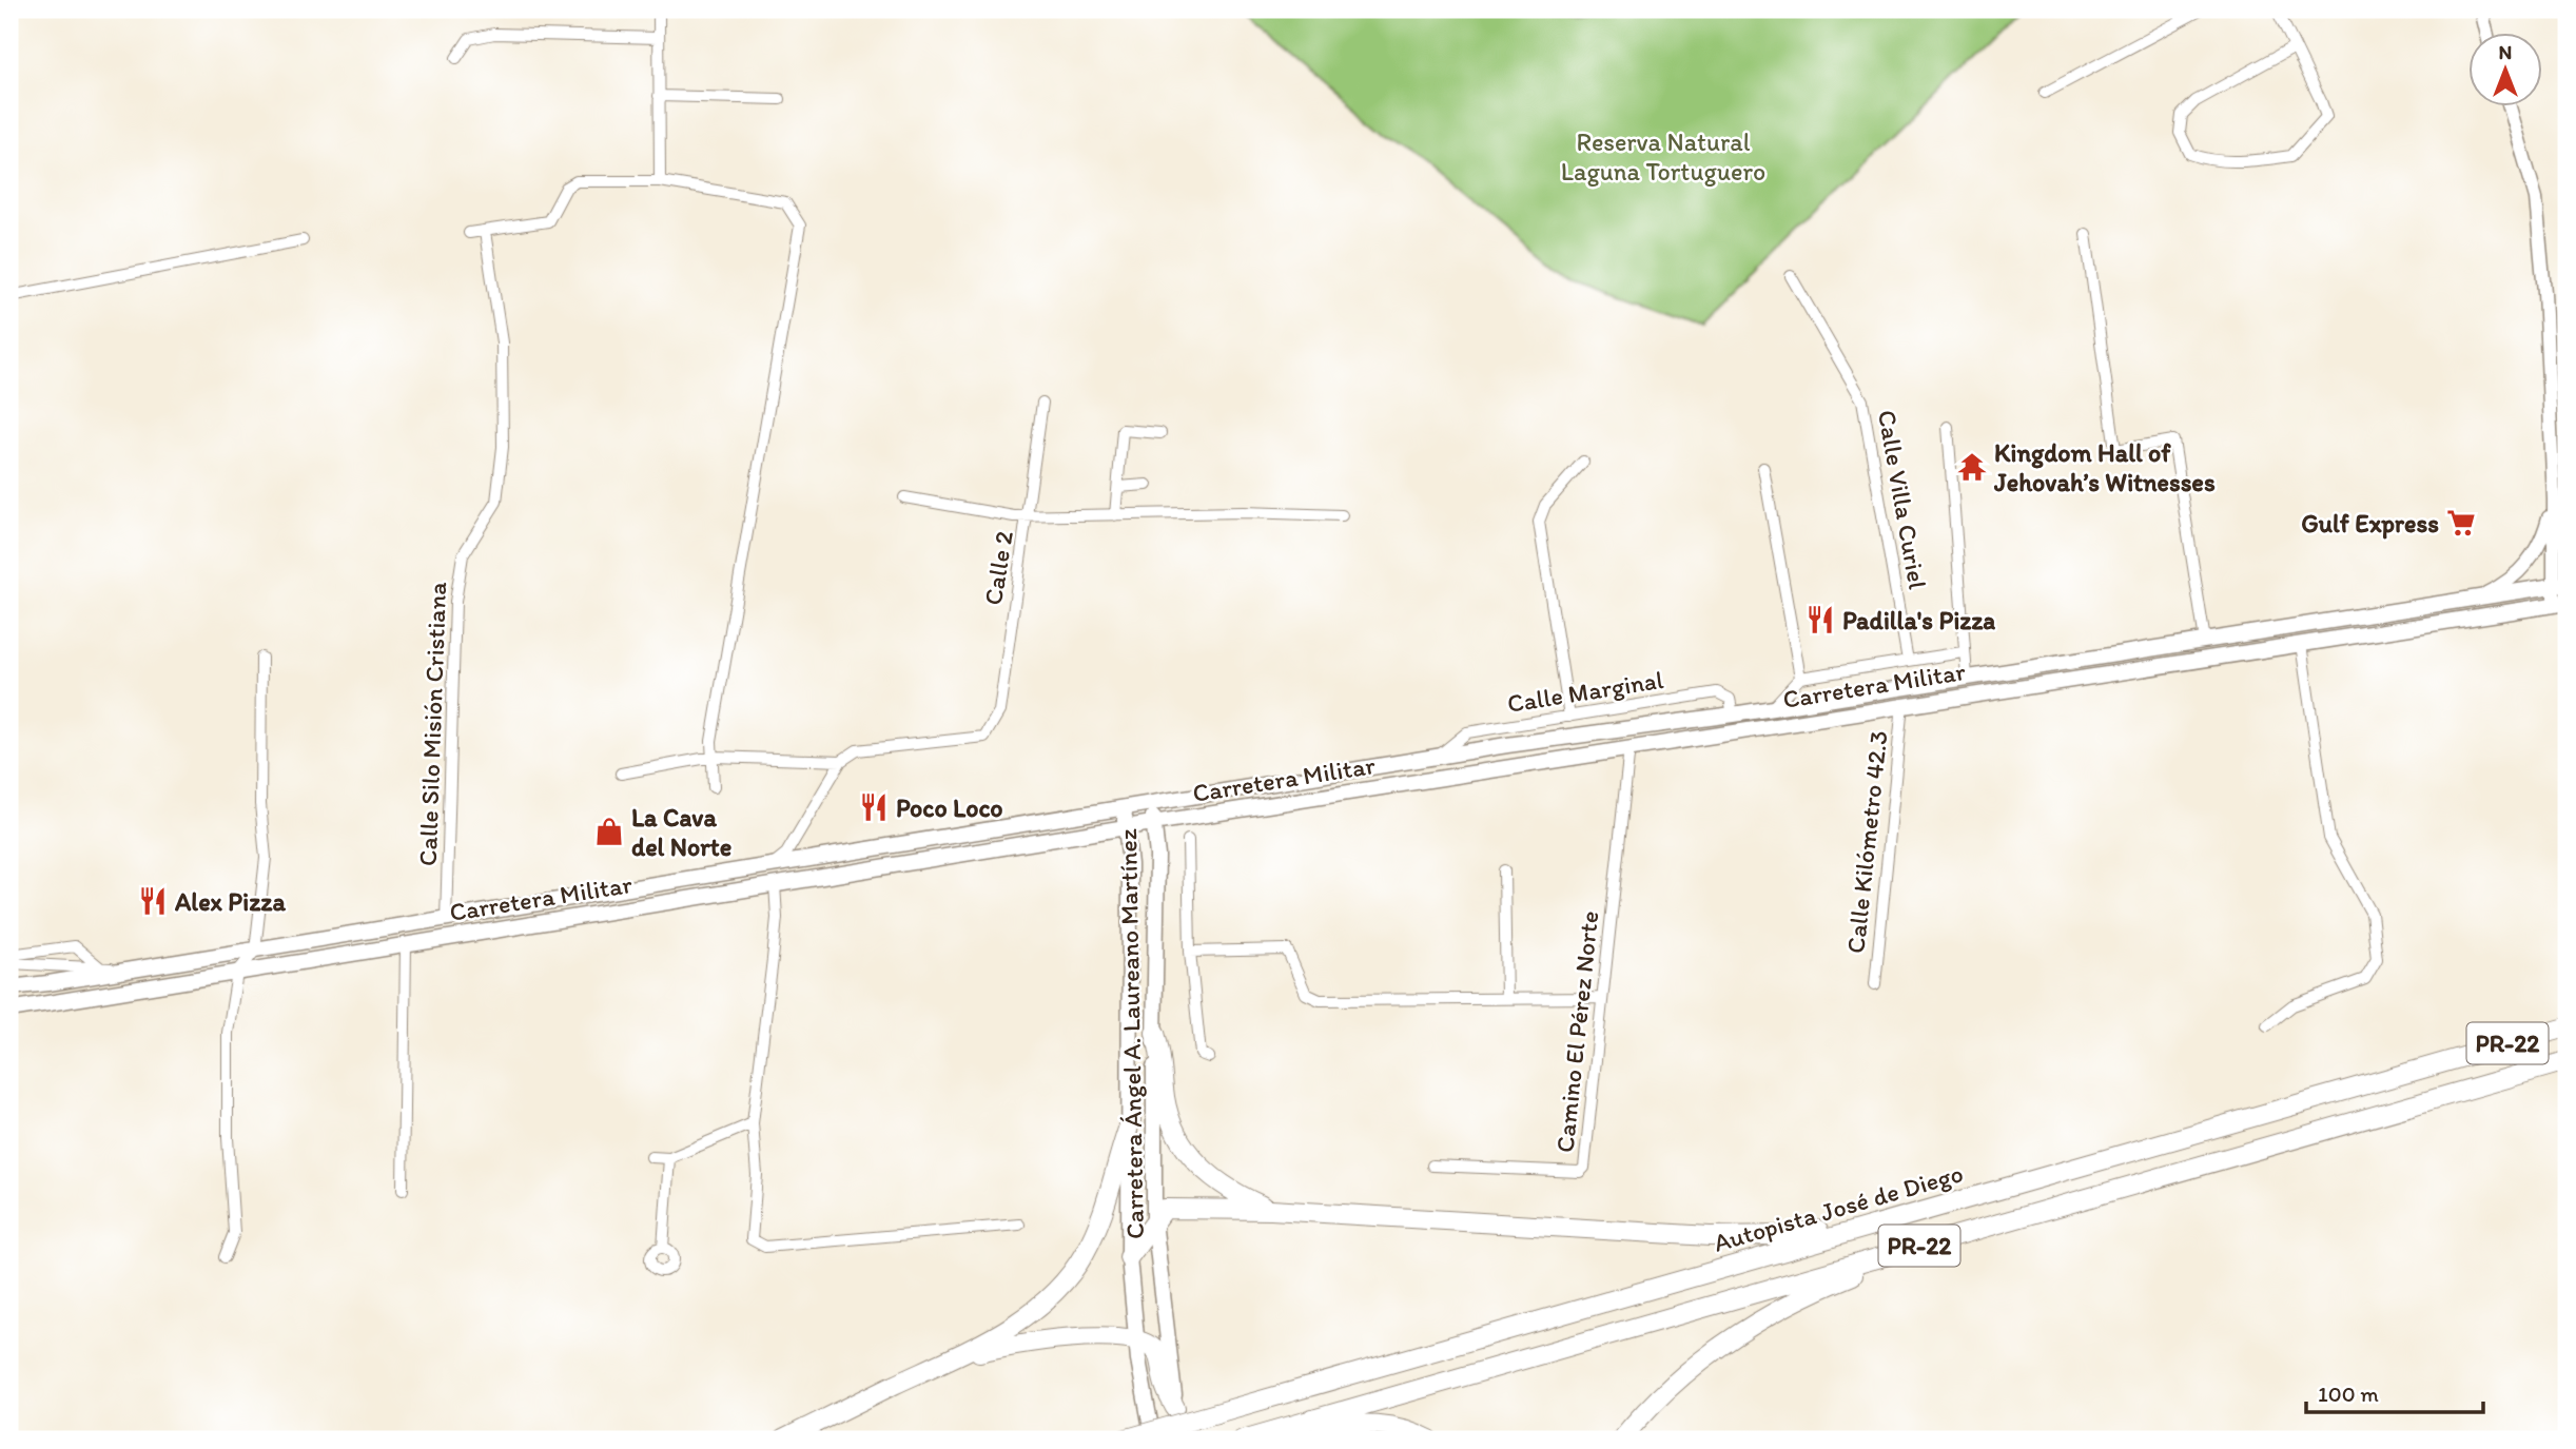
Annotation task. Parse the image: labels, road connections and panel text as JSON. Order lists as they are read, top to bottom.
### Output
{
  "streets": {
    "highway": ["PR-22", "Autopista José de Diego"],
    "main road": ["Carretera Militar", "Carretera Ángel A. Laureano Martínez"],
    "street": [
      "Calle Villa Curiel",
      "Calle 2",
      "Calle Marginal",
      "Calle Silo Misión Cristiana",
      "Calle Kilómetro 42.3",
      "Camino El Pérez Norte"
    ]
  },
  "crossings": [
    ["Carretera Militar", "Calle Marginal"],
    ["Carretera Militar", "Calle Silo Misión Cristiana"],
    ["Carretera Militar", "Calle Kilómetro 42.3"],
    ["Carretera Militar", "Camino El Pérez Norte"],
    ["Carretera Militar", "Carretera Ángel A. Laureano Martínez"]
  ],
  "parks": ["Reserva Natural Laguna Tortuguero"],
  "places": {
    "temple": ["Kingdom Hall of Jehovah’s Witnesses"],
    "supermarket": ["Gulf Express"],
    "restaurant": ["Padilla's Pizza", "Poco Loco", "Alex Pizza"],
    "shop": ["La Cava del Norte"]
  },
  "scale_bar": "100 m",
  "north": "top"
}
